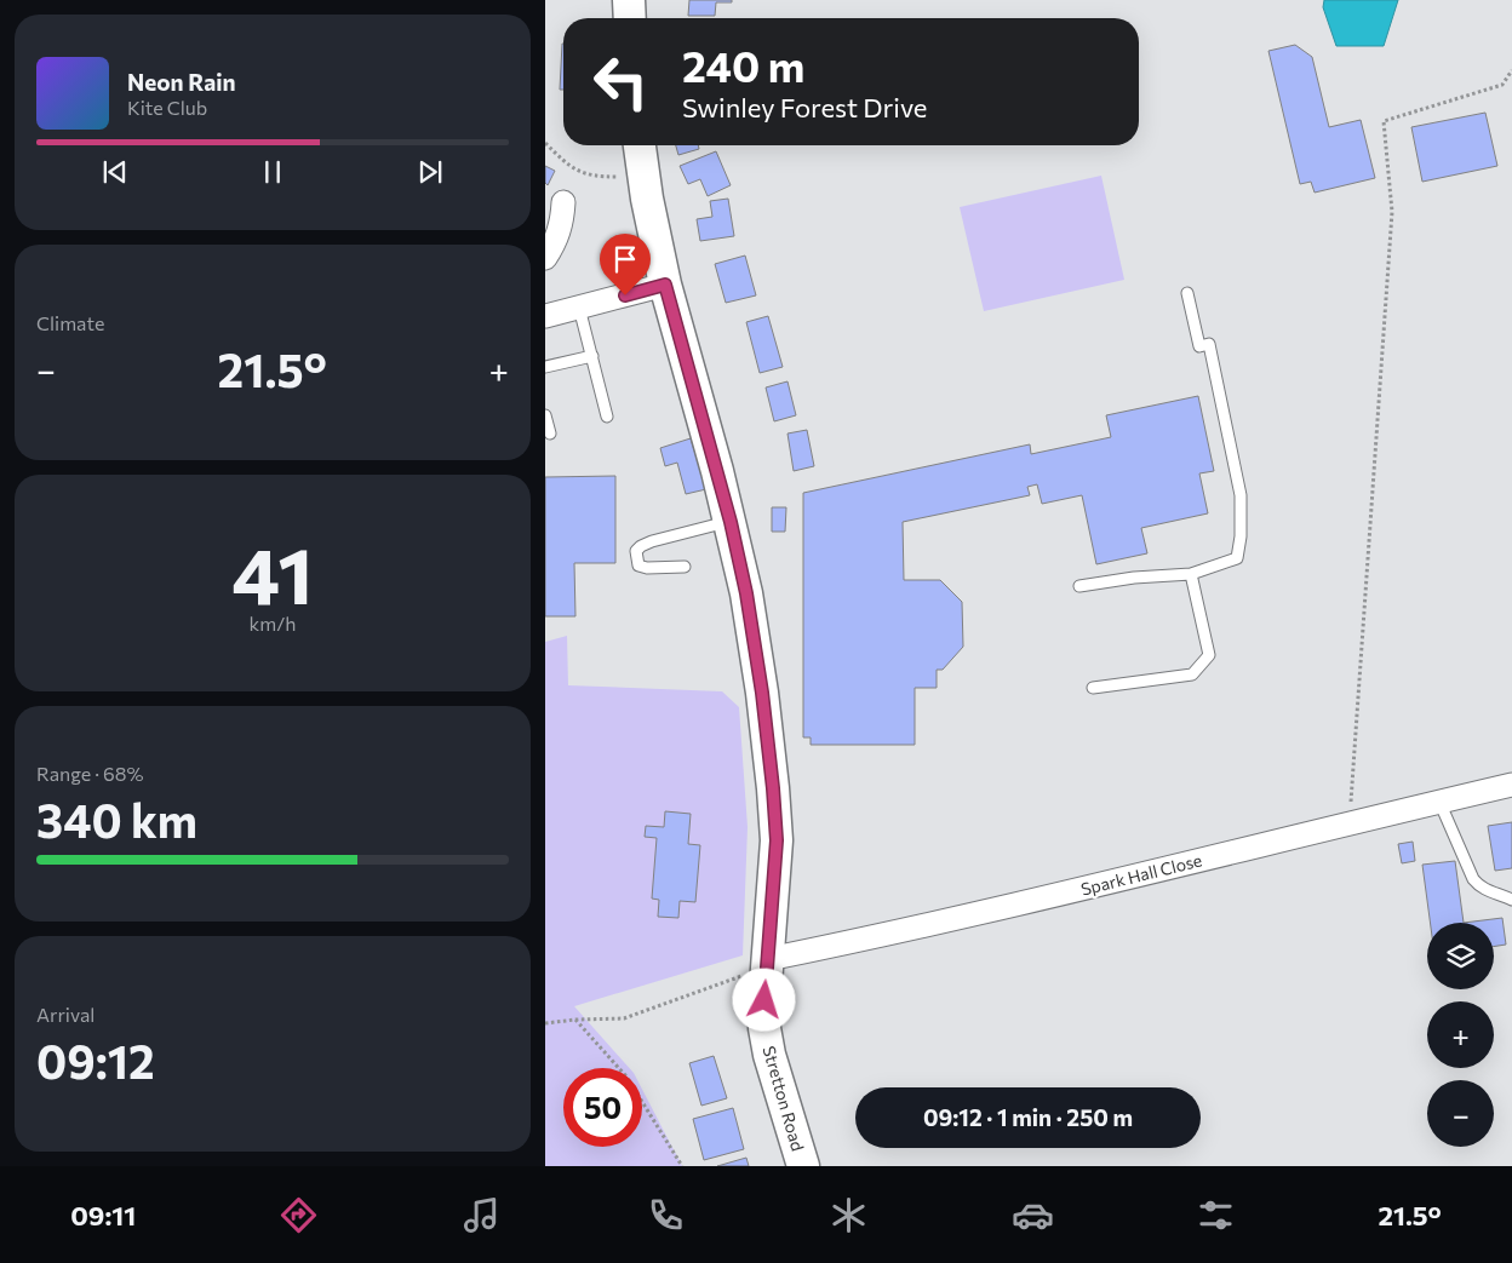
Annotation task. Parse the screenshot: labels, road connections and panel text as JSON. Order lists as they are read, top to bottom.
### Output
{
  "streets": {
    "main road": ["Stretton Road"],
    "street": ["Spark Hall Close"]
  },
  "crossings": [
    ["Spark Hall Close", "Stretton Road"]
  ],
  "page": {
    "turn": ["240 m", "Swinley Forest Drive"],
    "song": ["Neon Rain", "Kite Club"],
    "tile": [
      "Climate",
      ["41", "km/h"],
      ["Range · 68%", "340 km"],
      ["Arrival", "09:12"]
    ],
    "heat": ["−", "21.5°", "+"],
    "map_buttons": ["+", "−"],
    "limit": "50",
    "trip": "09:12 · 1 min · 250 m",
    "tabs": ["09:11", "21.5°"]
  }
}
